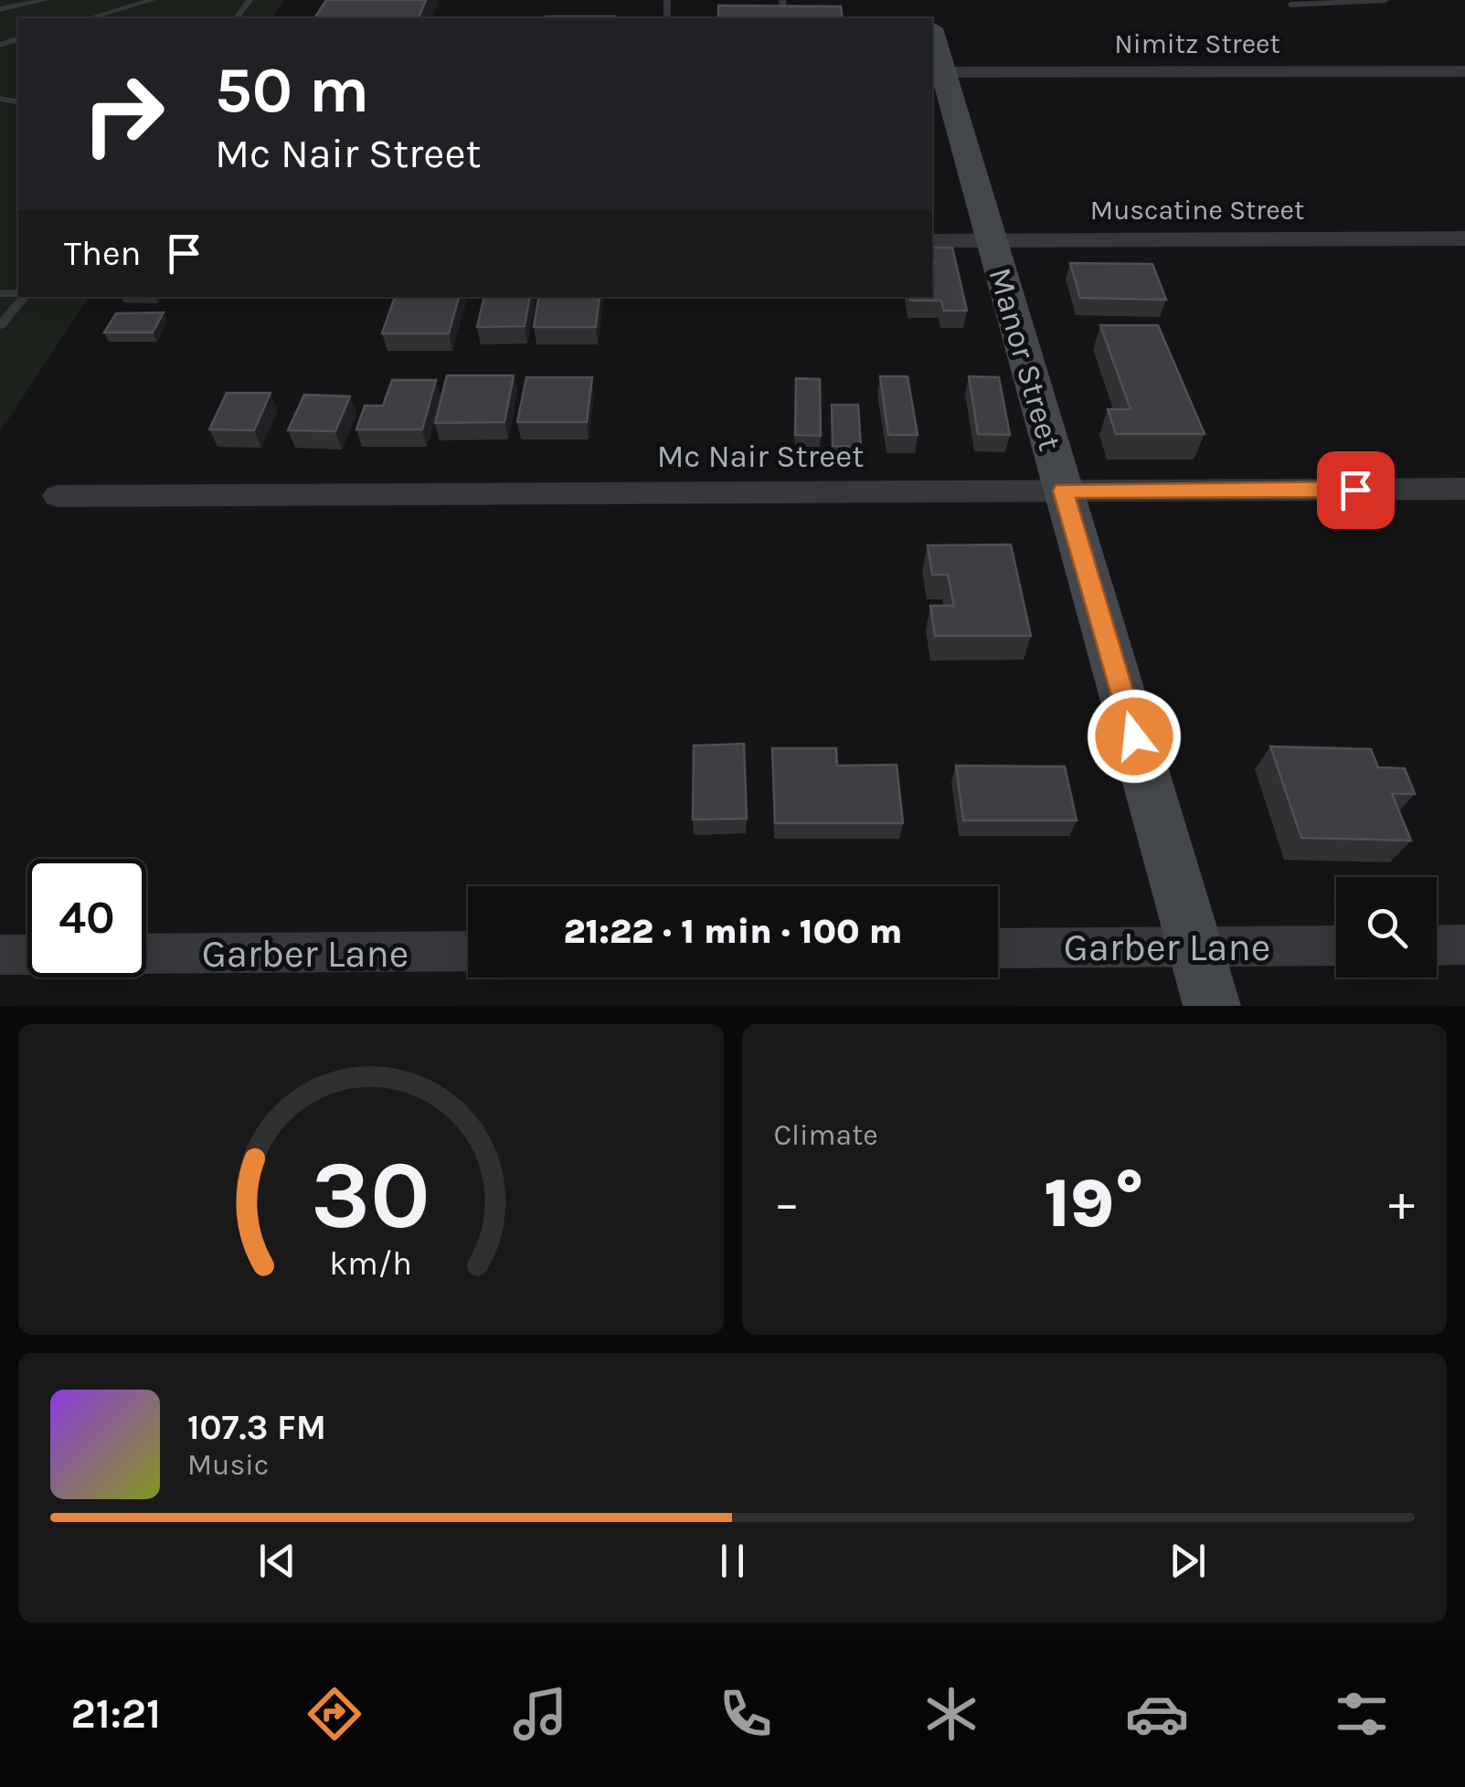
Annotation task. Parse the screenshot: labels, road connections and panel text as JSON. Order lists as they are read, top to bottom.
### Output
{
  "streets": {
    "street": [
      "Nimitz Street",
      "Muscatine Street",
      "Manor Street",
      "Mc Nair Street",
      "Garber Lane"
    ]
  },
  "crossings": [
    ["Nimitz Street", "Manor Street"],
    ["Muscatine Street", "Manor Street"],
    ["Manor Street", "Mc Nair Street"],
    ["Manor Street", "Garber Lane"]
  ],
  "page": {
    "turn": ["50 m", "Mc Nair Street"],
    "then": "Then",
    "limit": "40",
    "trip": "21:22 · 1 min · 100 m",
    "tile": "Climate",
    "heat": ["−", "19°", "+"],
    "song": ["107.3 FM", "Music"],
    "tabs": "21:21",
    "gauge": ["30", "km/h"]
  }
}
